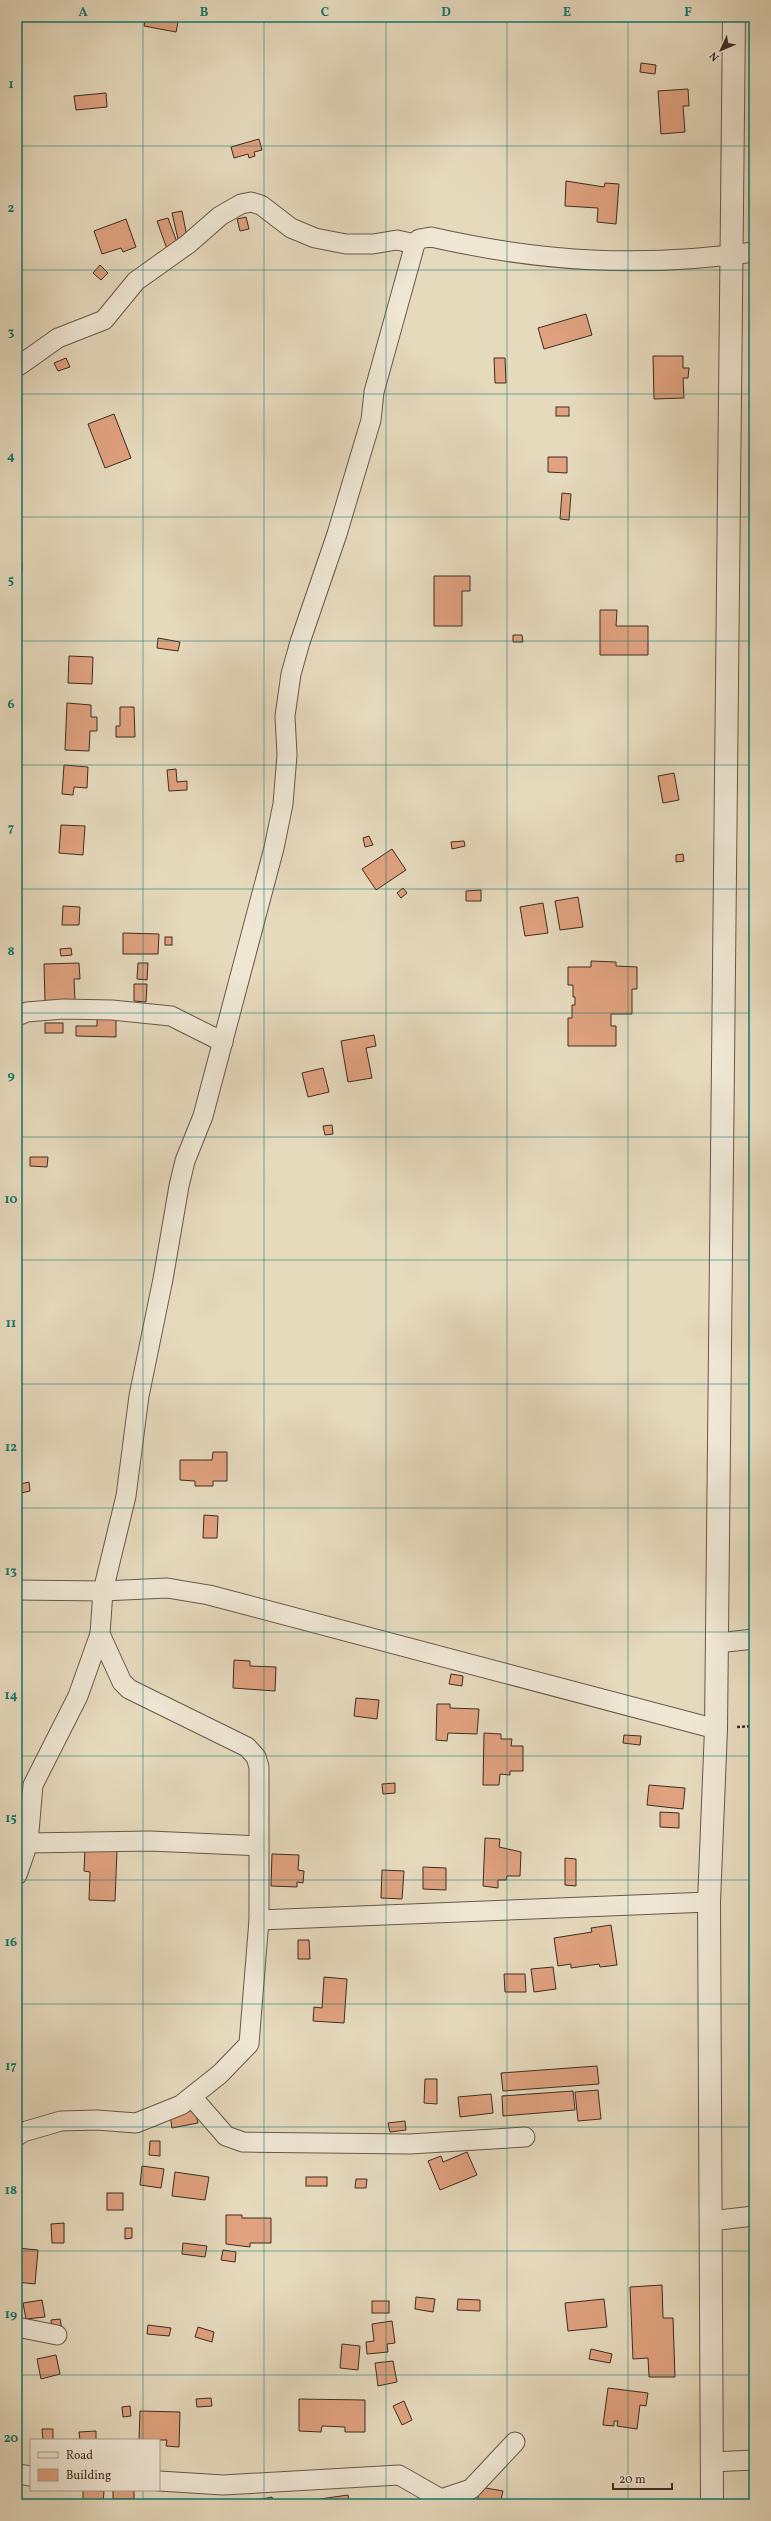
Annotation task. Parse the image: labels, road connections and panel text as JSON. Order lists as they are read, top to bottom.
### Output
{
  "legend": ["Road", "Building"],
  "scale_bar": "20 m",
  "north": "bottom left",
  "grid": {
    "columns": [
      "A",
      "B",
      "C",
      "D",
      "E",
      "F"
    ],
    "rows": [
      "1",
      "2",
      "3",
      "4",
      "5",
      "6",
      "7",
      "8",
      "9",
      "10",
      "11",
      "12",
      "13",
      "14",
      "15",
      "16",
      "17",
      "18",
      "19",
      "20"
    ]
  }
}
